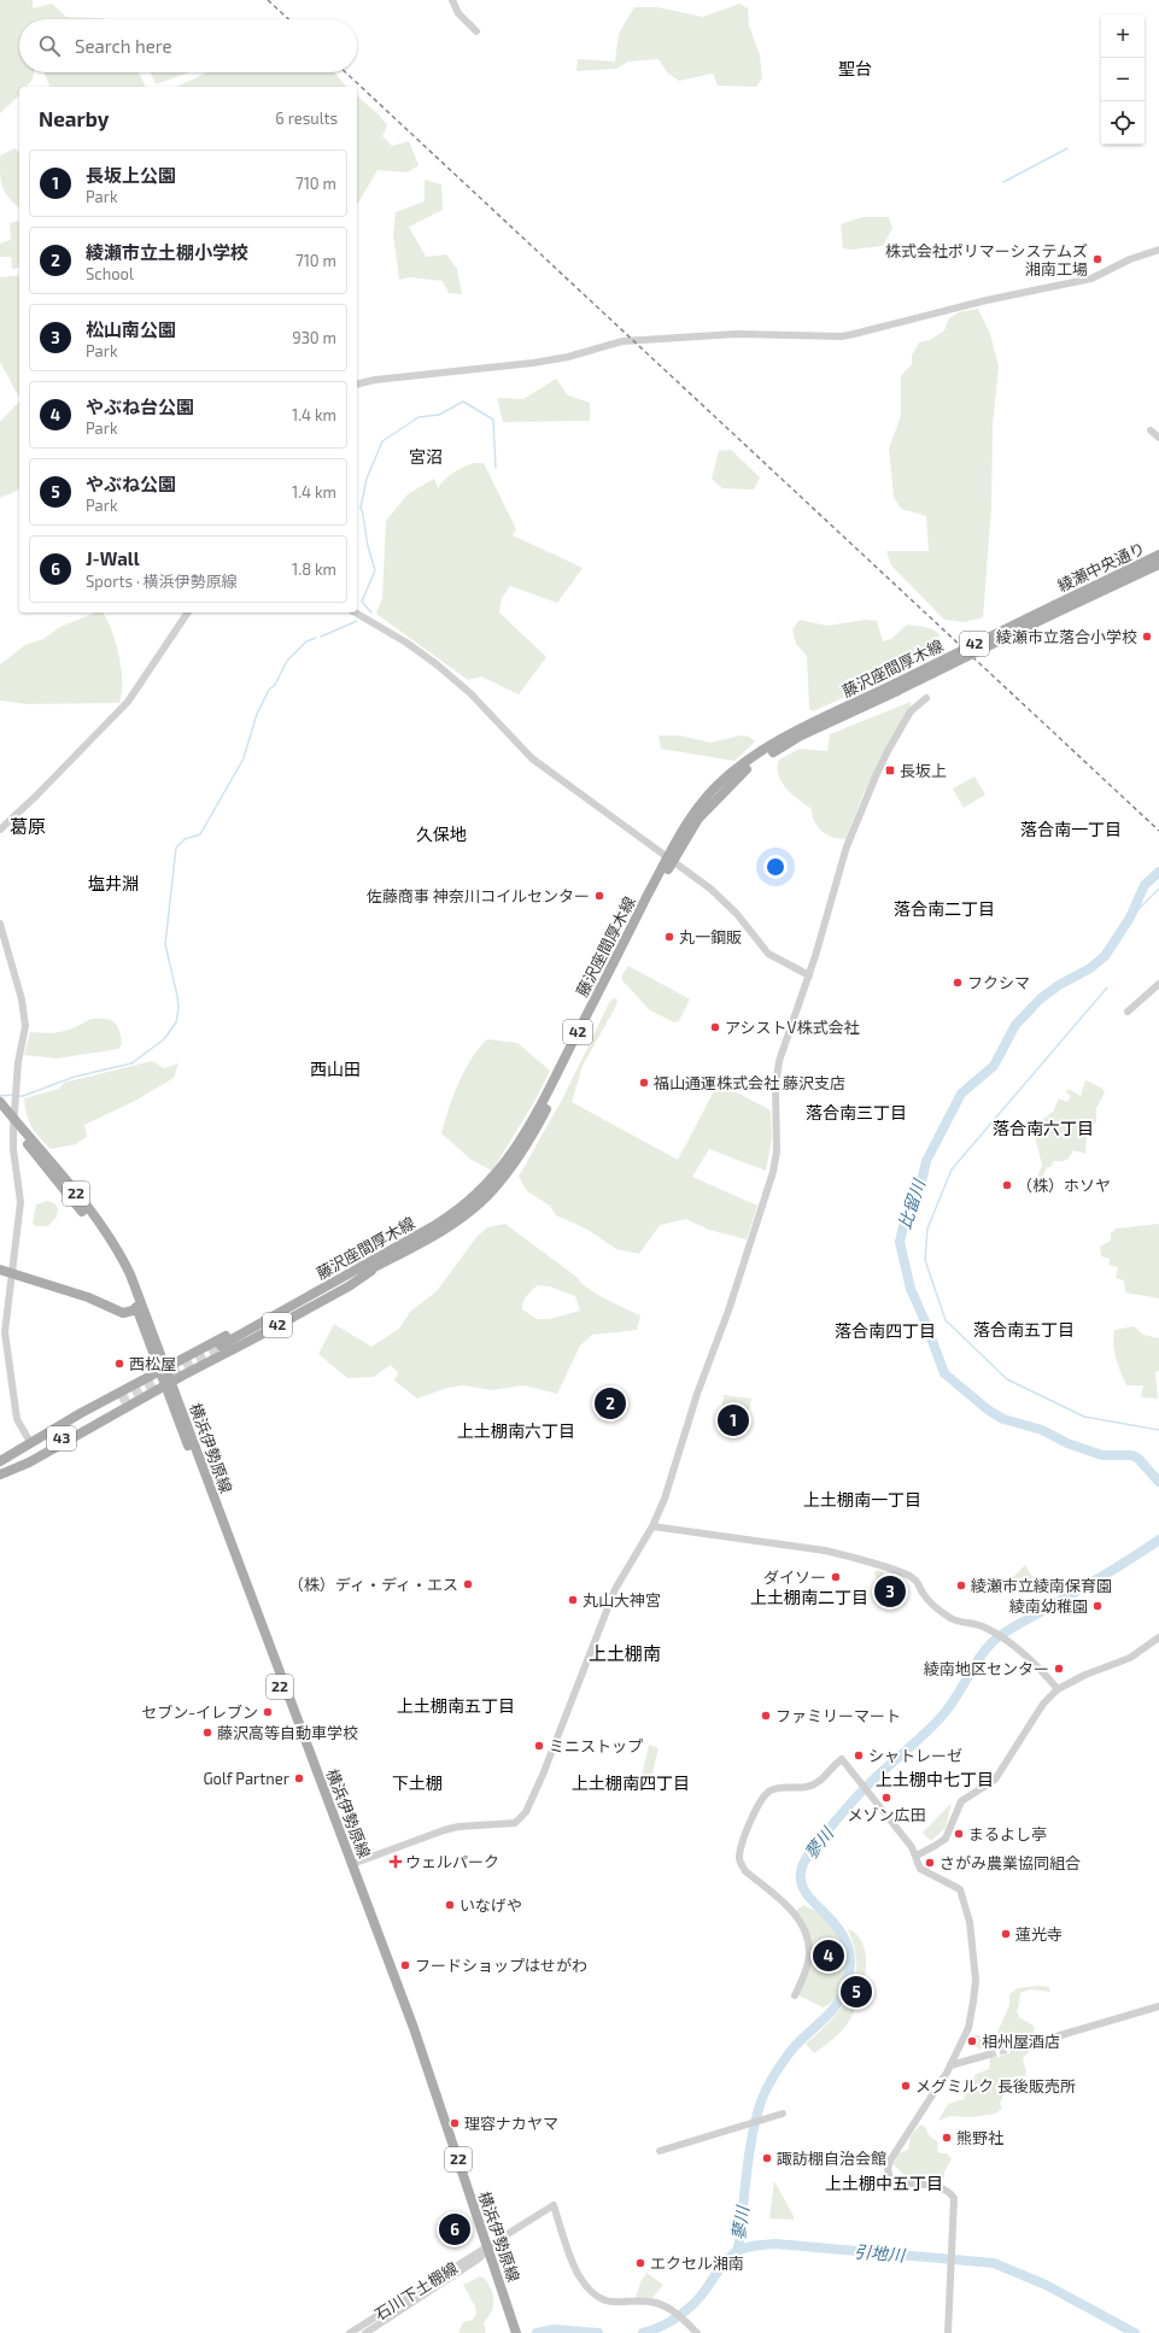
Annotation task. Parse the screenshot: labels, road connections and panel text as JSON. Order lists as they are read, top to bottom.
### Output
{
  "streets": {
    "main road": [
      "綾瀬中央通り",
      "42",
      "藤沢座間厚木線",
      "22",
      "43",
      "横浜伊勢原線"
    ],
    "street": ["石川下土棚線"]
  },
  "crossings": [
    ["綾瀬中央通り", "藤沢座間厚木線"],
    ["42", "藤沢座間厚木線"],
    ["42", "横浜伊勢原線"],
    ["横浜伊勢原線", "石川下土棚線"]
  ],
  "districts": [
    "聖台",
    "宮沼",
    "葛原",
    "落合南一丁目",
    "久保地",
    "塩井淵",
    "落合南二丁目",
    "西山田",
    "落合南三丁目",
    "落合南六丁目",
    "落合南五丁目",
    "落合南四丁目",
    "上土棚南六丁目",
    "上土棚南一丁目",
    "上土棚南二丁目",
    "上土棚南",
    "上土棚南五丁目",
    "上土棚中七丁目",
    "下土棚",
    "上土棚南四丁目",
    "上土棚中五丁目"
  ],
  "water": ["比留川", "蓼川", "引地川"],
  "places": {
    "other": [
      "株式会社ポリマーシステムズ 湘南工場",
      "綾瀬市立落合小学校",
      "佐藤商事 神奈川コイルセンター",
      "丸一鋼販",
      "フクシマ",
      "アシストV株式会社",
      "福山通運株式会社 藤沢支店",
      "（株）ホソヤ",
      "西松屋",
      "ダイソー",
      "（株）ディ・ディ・エス",
      "綾瀬市立綾南保育園",
      "丸山大神宮",
      "綾南幼稚園",
      "綾南地区センター",
      "セブン-イレブン",
      "ファミリーマート",
      "藤沢高等自動車学校",
      "ミニストップ",
      "シャトレーゼ",
      "Golf Partner",
      "メゾン広田",
      "まるよし亭",
      "さがみ農業協同組合",
      "いなげや",
      "蓮光寺",
      "フードショップはせがわ",
      "相州屋酒店",
      "メグミルク 長後販売所",
      "理容ナカヤマ",
      "熊野社",
      "諏訪棚自治会館",
      "エクセル湘南"
    ],
    "transit": ["長坂上"],
    "health": ["ウェルパーク"]
  },
  "page": {
    "map_buttons": ["+", "−"],
    "search": "Search here",
    "heading": ["Nearby", "6 results"],
    "list": [
      {
        "mark": "1",
        "name": "長坂上公園",
        "note": "Park",
        "value": "710 m"
      },
      {
        "mark": "2",
        "name": "綾瀬市立土棚小学校",
        "note": "School",
        "value": "710 m"
      },
      {
        "mark": "3",
        "name": "松山南公園",
        "note": "Park",
        "value": "930 m"
      },
      {
        "mark": "4",
        "name": "やぶね台公園",
        "note": "Park",
        "value": "1.4 km"
      },
      {
        "mark": "5",
        "name": "やぶね公園",
        "note": "Park",
        "value": "1.4 km"
      },
      {
        "mark": "6",
        "name": "J-Wall",
        "note": "Sports · 横浜伊勢原線",
        "value": "1.8 km"
      }
    ],
    "pins": [
      "2",
      "1",
      "3",
      "4",
      "5",
      "6"
    ]
  }
}
